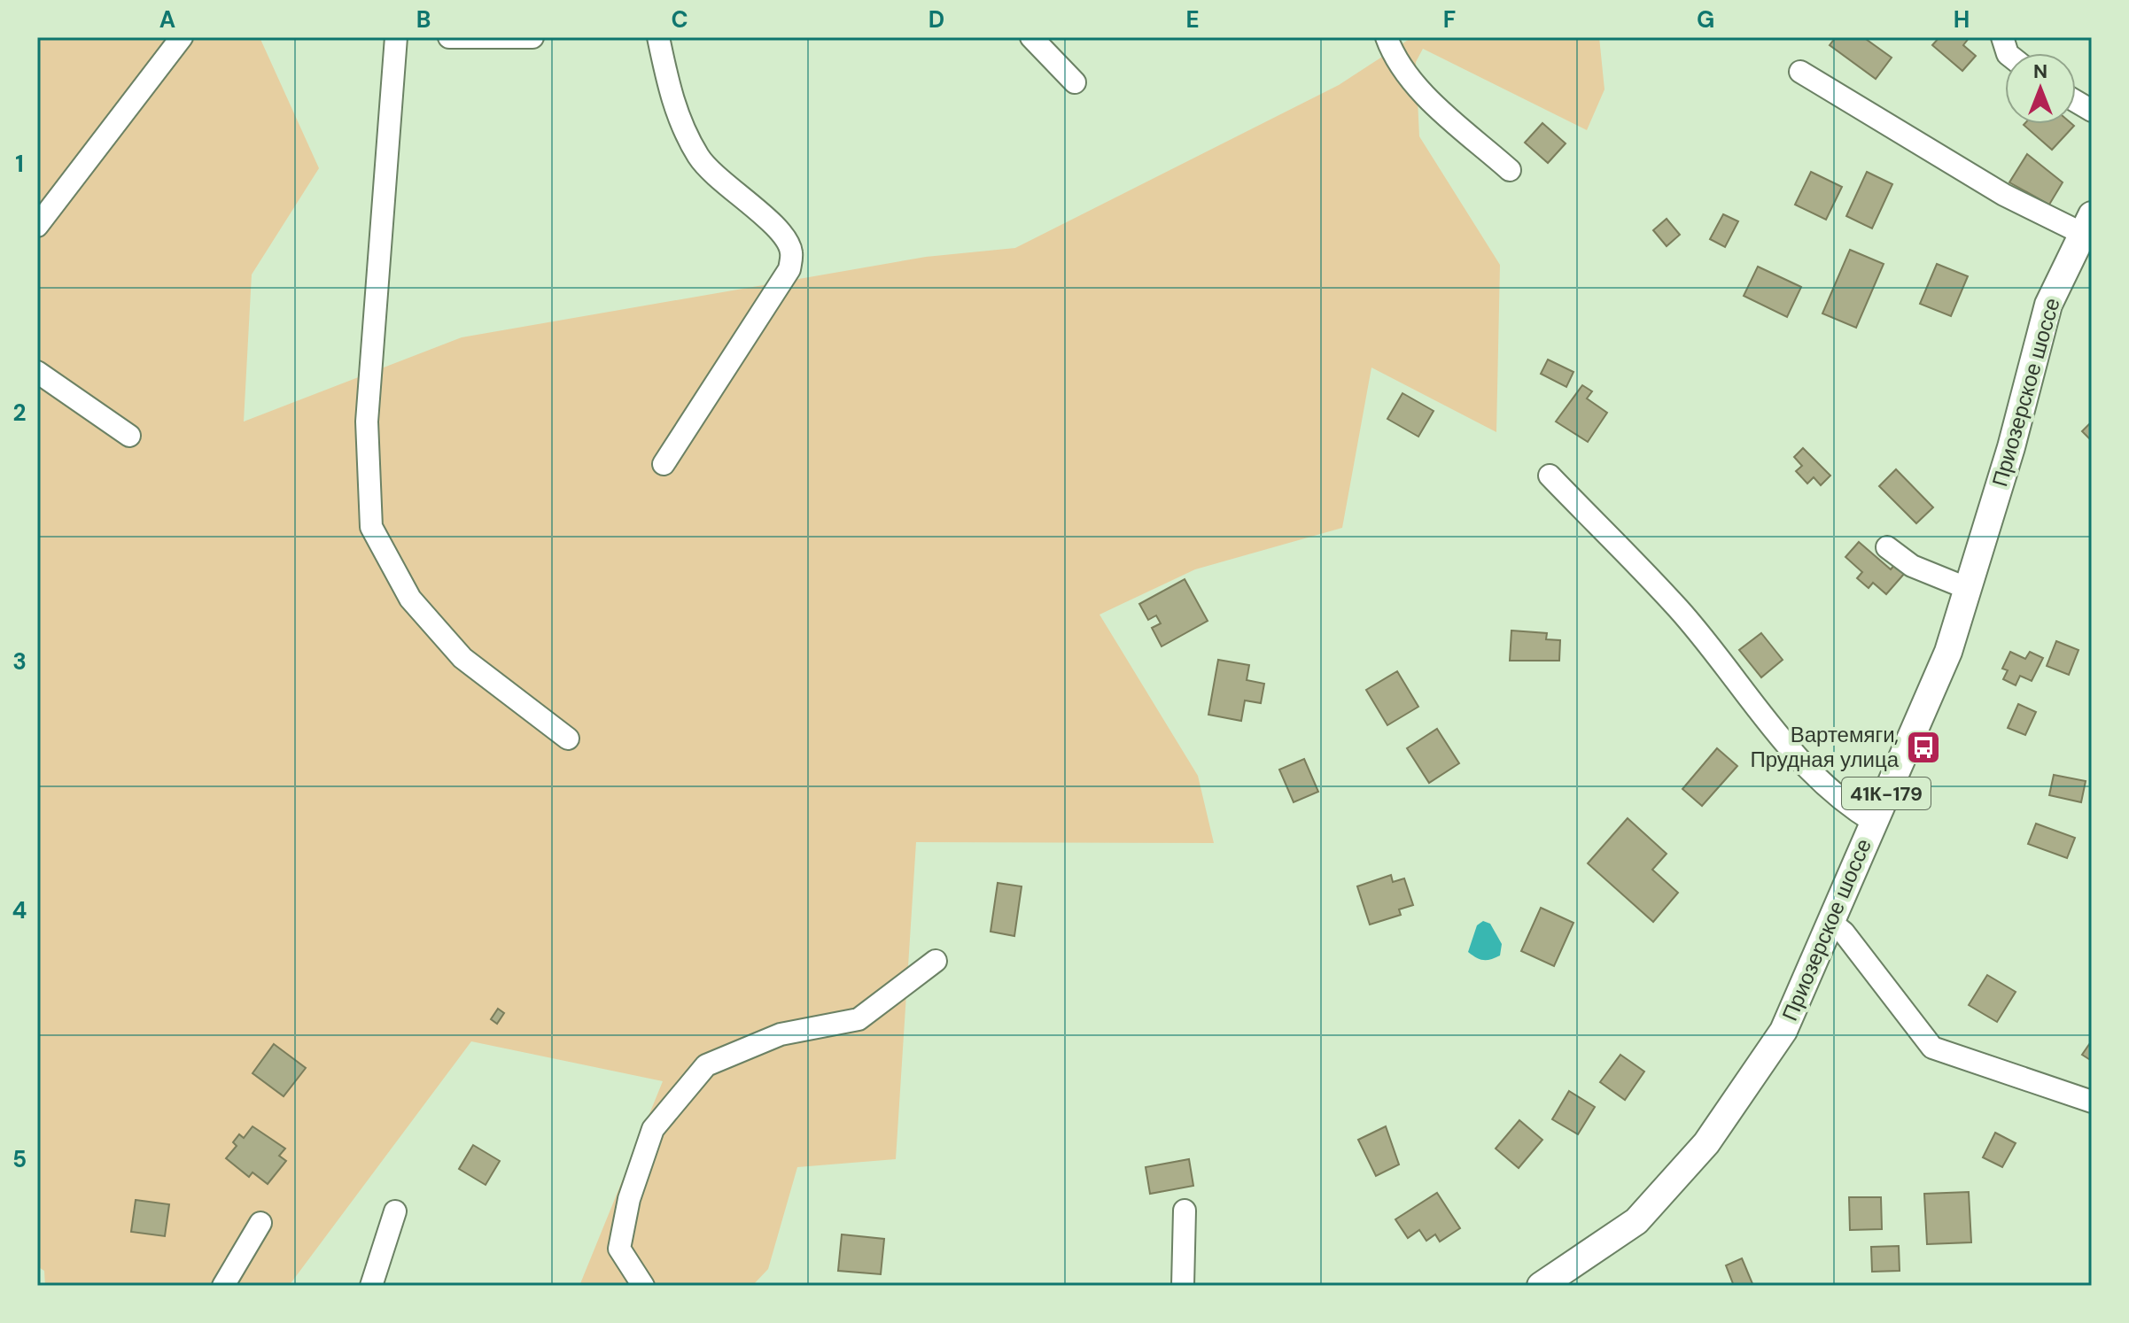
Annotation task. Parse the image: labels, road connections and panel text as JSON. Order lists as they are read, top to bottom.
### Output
{
  "streets": {
    "main road": ["Приозерское шоссе", "41К-179"]
  },
  "places": {
    "bus stop": ["Вартемяги, Прудная улица"]
  },
  "north": "top",
  "grid": {
    "columns": [
      "A",
      "B",
      "C",
      "D",
      "E",
      "F",
      "G",
      "H"
    ],
    "rows": [
      "1",
      "2",
      "3",
      "4",
      "5"
    ]
  }
}
